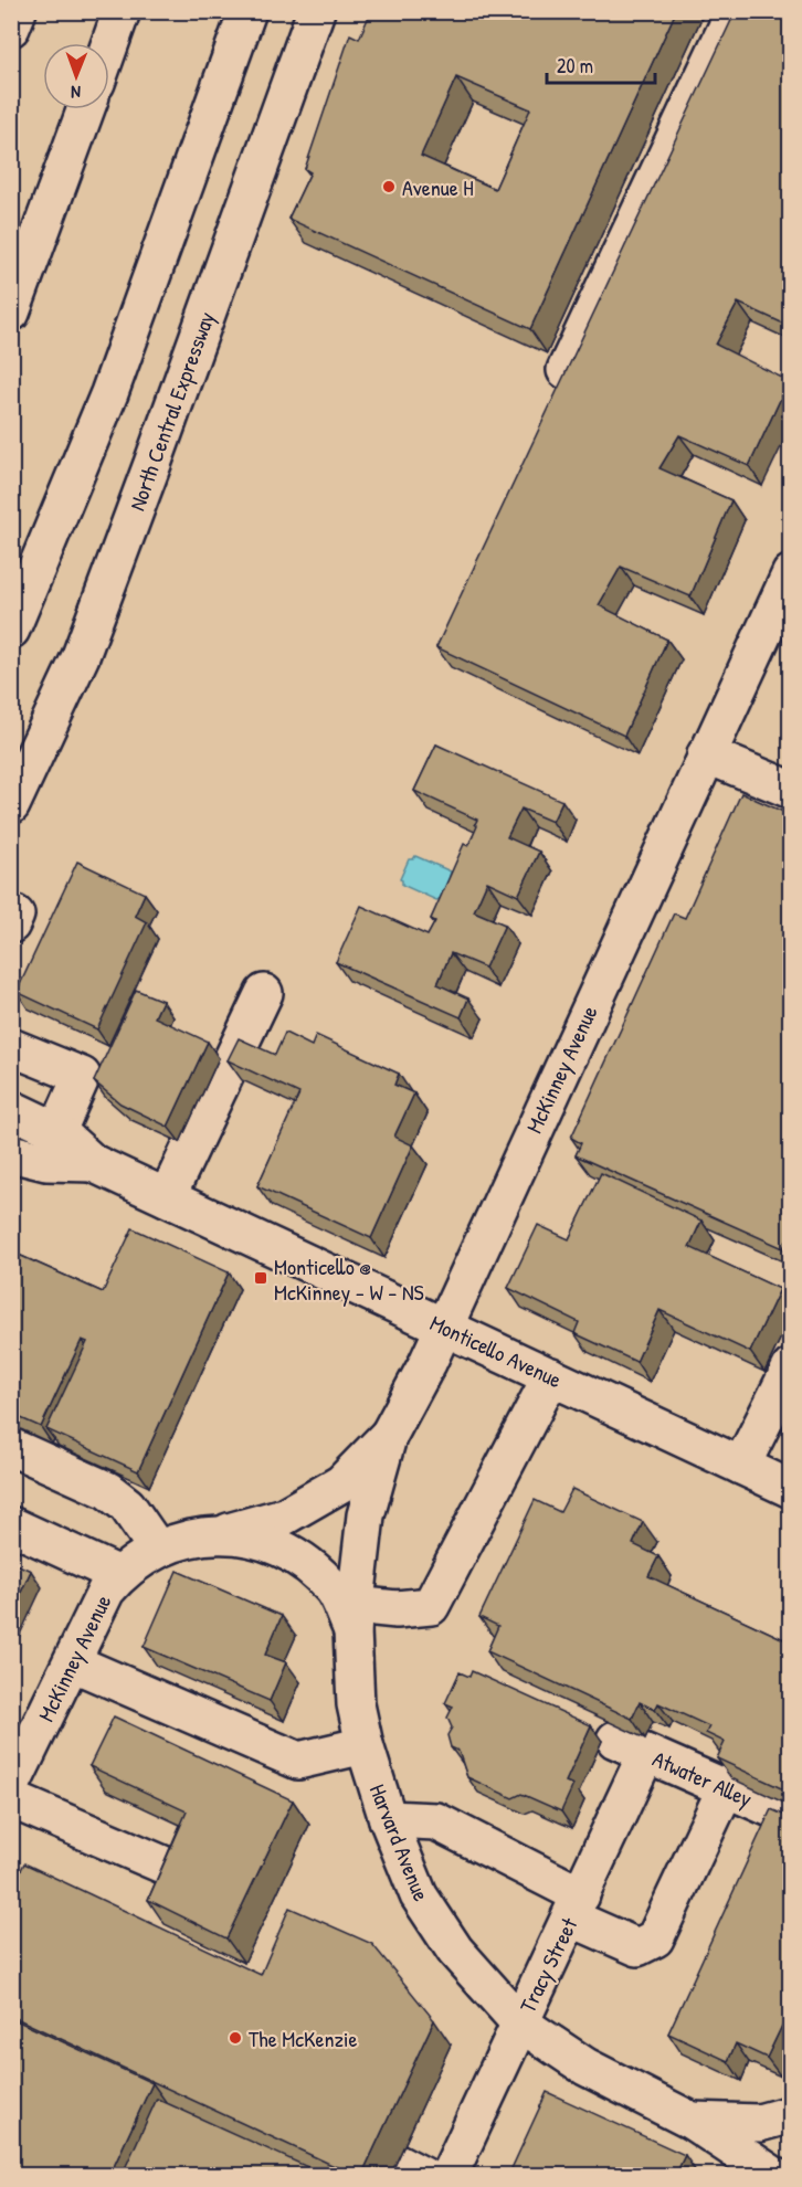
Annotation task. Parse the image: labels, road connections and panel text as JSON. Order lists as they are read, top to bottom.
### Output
{
  "streets": {
    "main road": [
      "North Central Expressway",
      "McKinney Avenue",
      "Monticello Avenue",
      "Atwater Alley",
      "Harvard Avenue",
      "Tracy Street"
    ]
  },
  "crossings": [
    ["McKinney Avenue", "Monticello Avenue"],
    ["McKinney Avenue", "Harvard Avenue"],
    ["Atwater Alley", "Tracy Street"],
    ["Harvard Avenue", "Tracy Street"]
  ],
  "places": {
    "other": ["Avenue H", "The McKenzie"],
    "transit": ["Monticello @ McKinney - W - NS"]
  },
  "scale_bar": "20 m",
  "north": "bottom"
}
